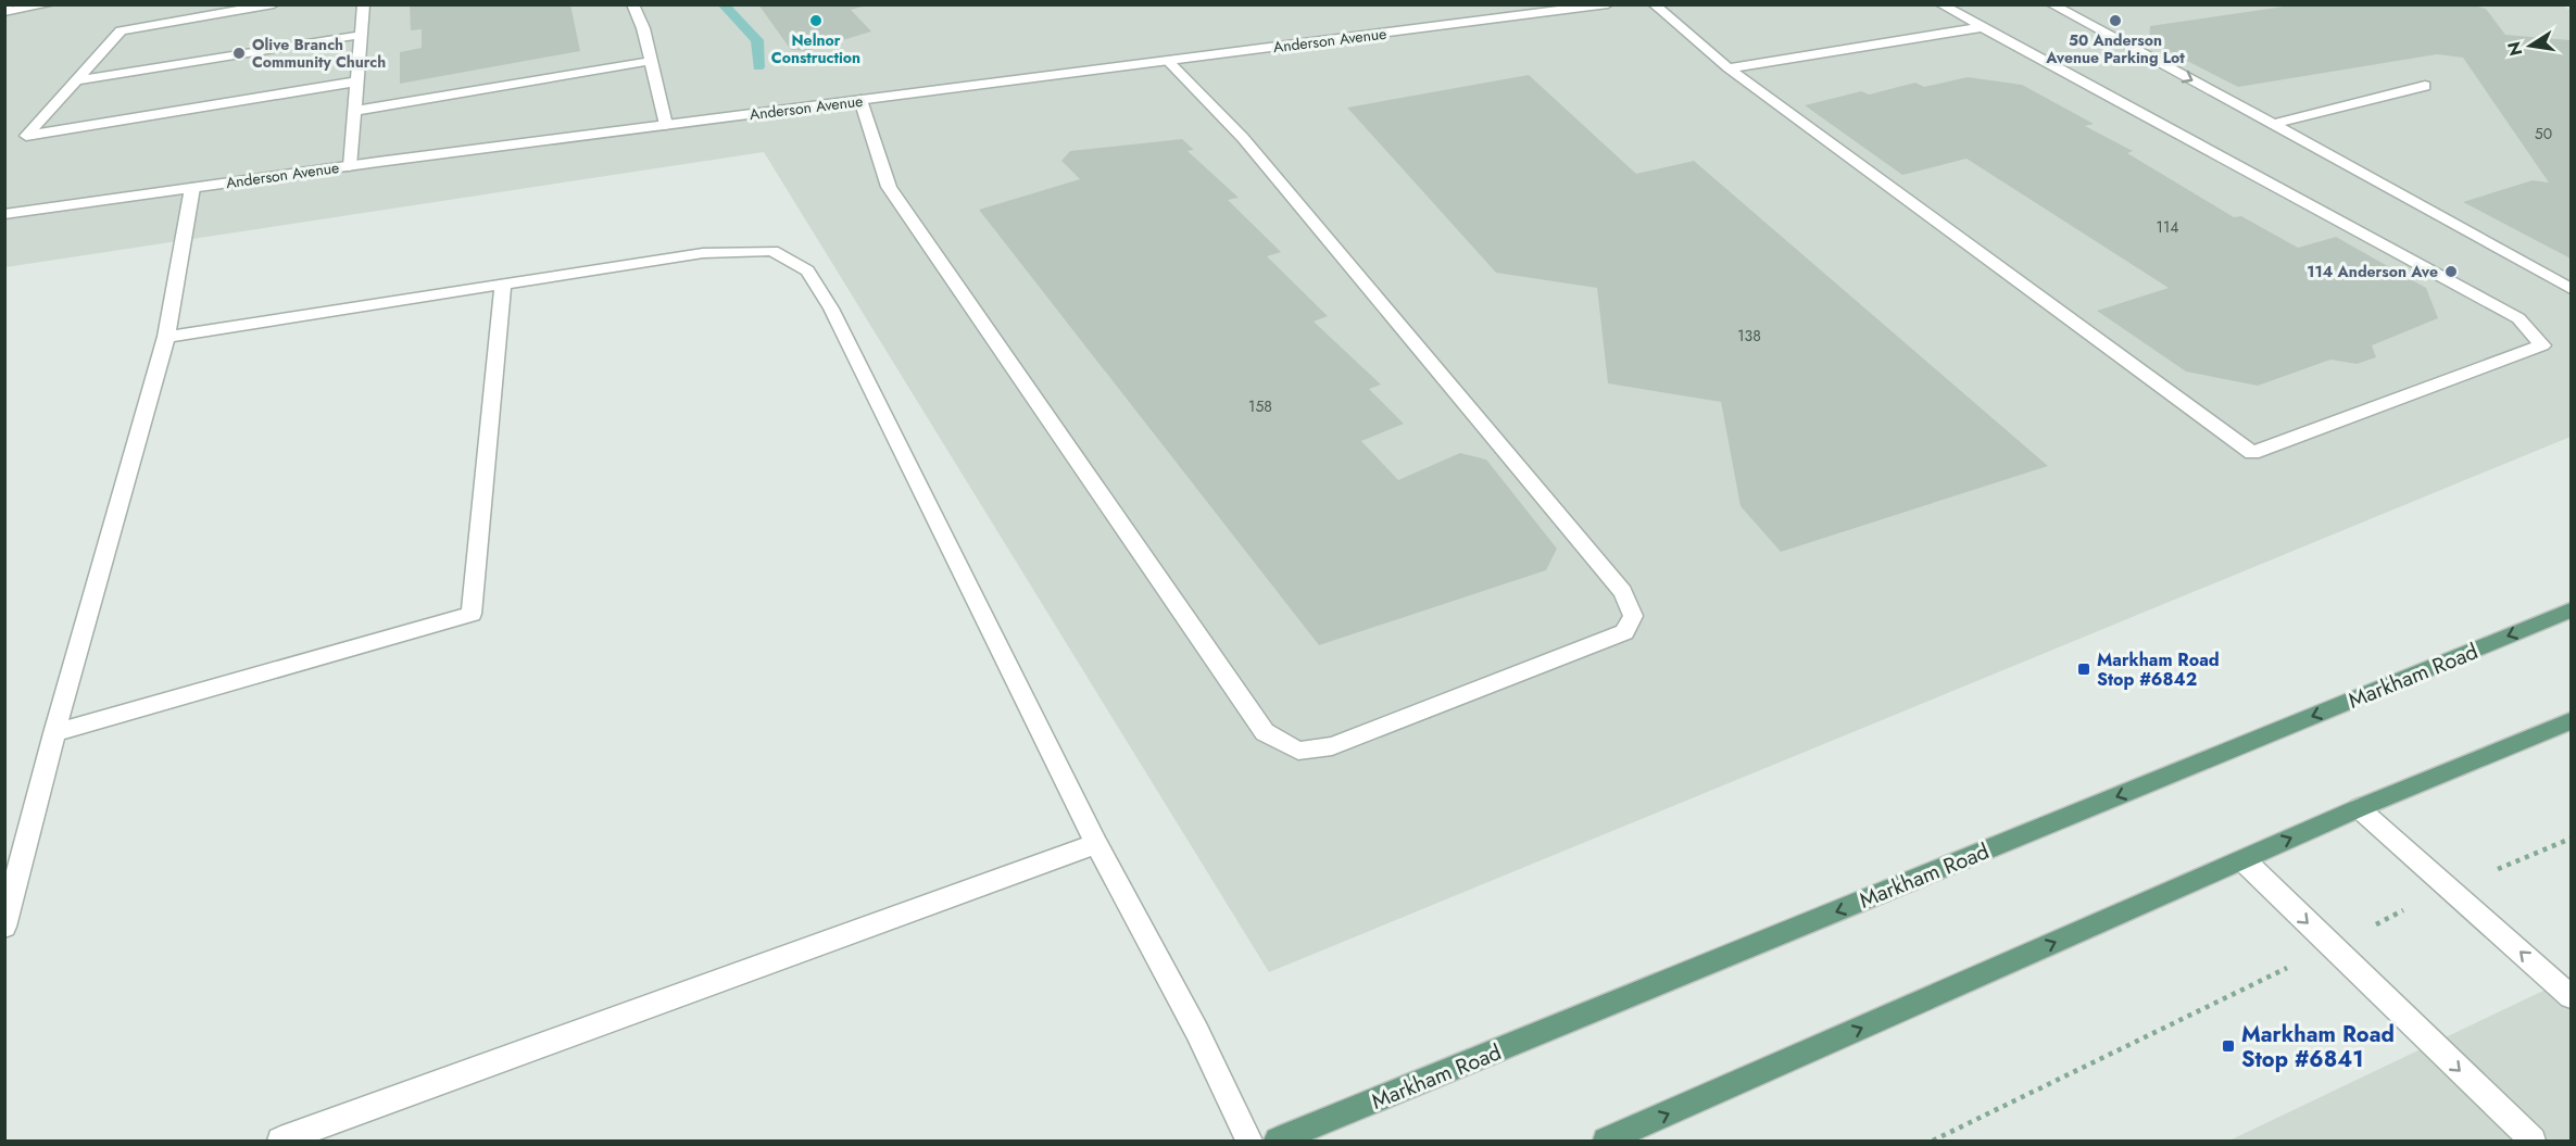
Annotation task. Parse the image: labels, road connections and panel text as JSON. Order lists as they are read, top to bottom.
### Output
{
  "streets": {
    "main road": ["Markham Road"],
    "street": ["Anderson Avenue"]
  },
  "places": {
    "other": [
      "Nelnor Construction",
      "50 Anderson Avenue Parking Lot",
      "Olive Branch Community Church",
      "114 Anderson Ave"
    ],
    "transit": ["Markham Road Stop #6842", "Markham Road Stop #6841"]
  },
  "house_numbers": [
    "50",
    "114",
    "138",
    "158"
  ],
  "north": "left"
}
